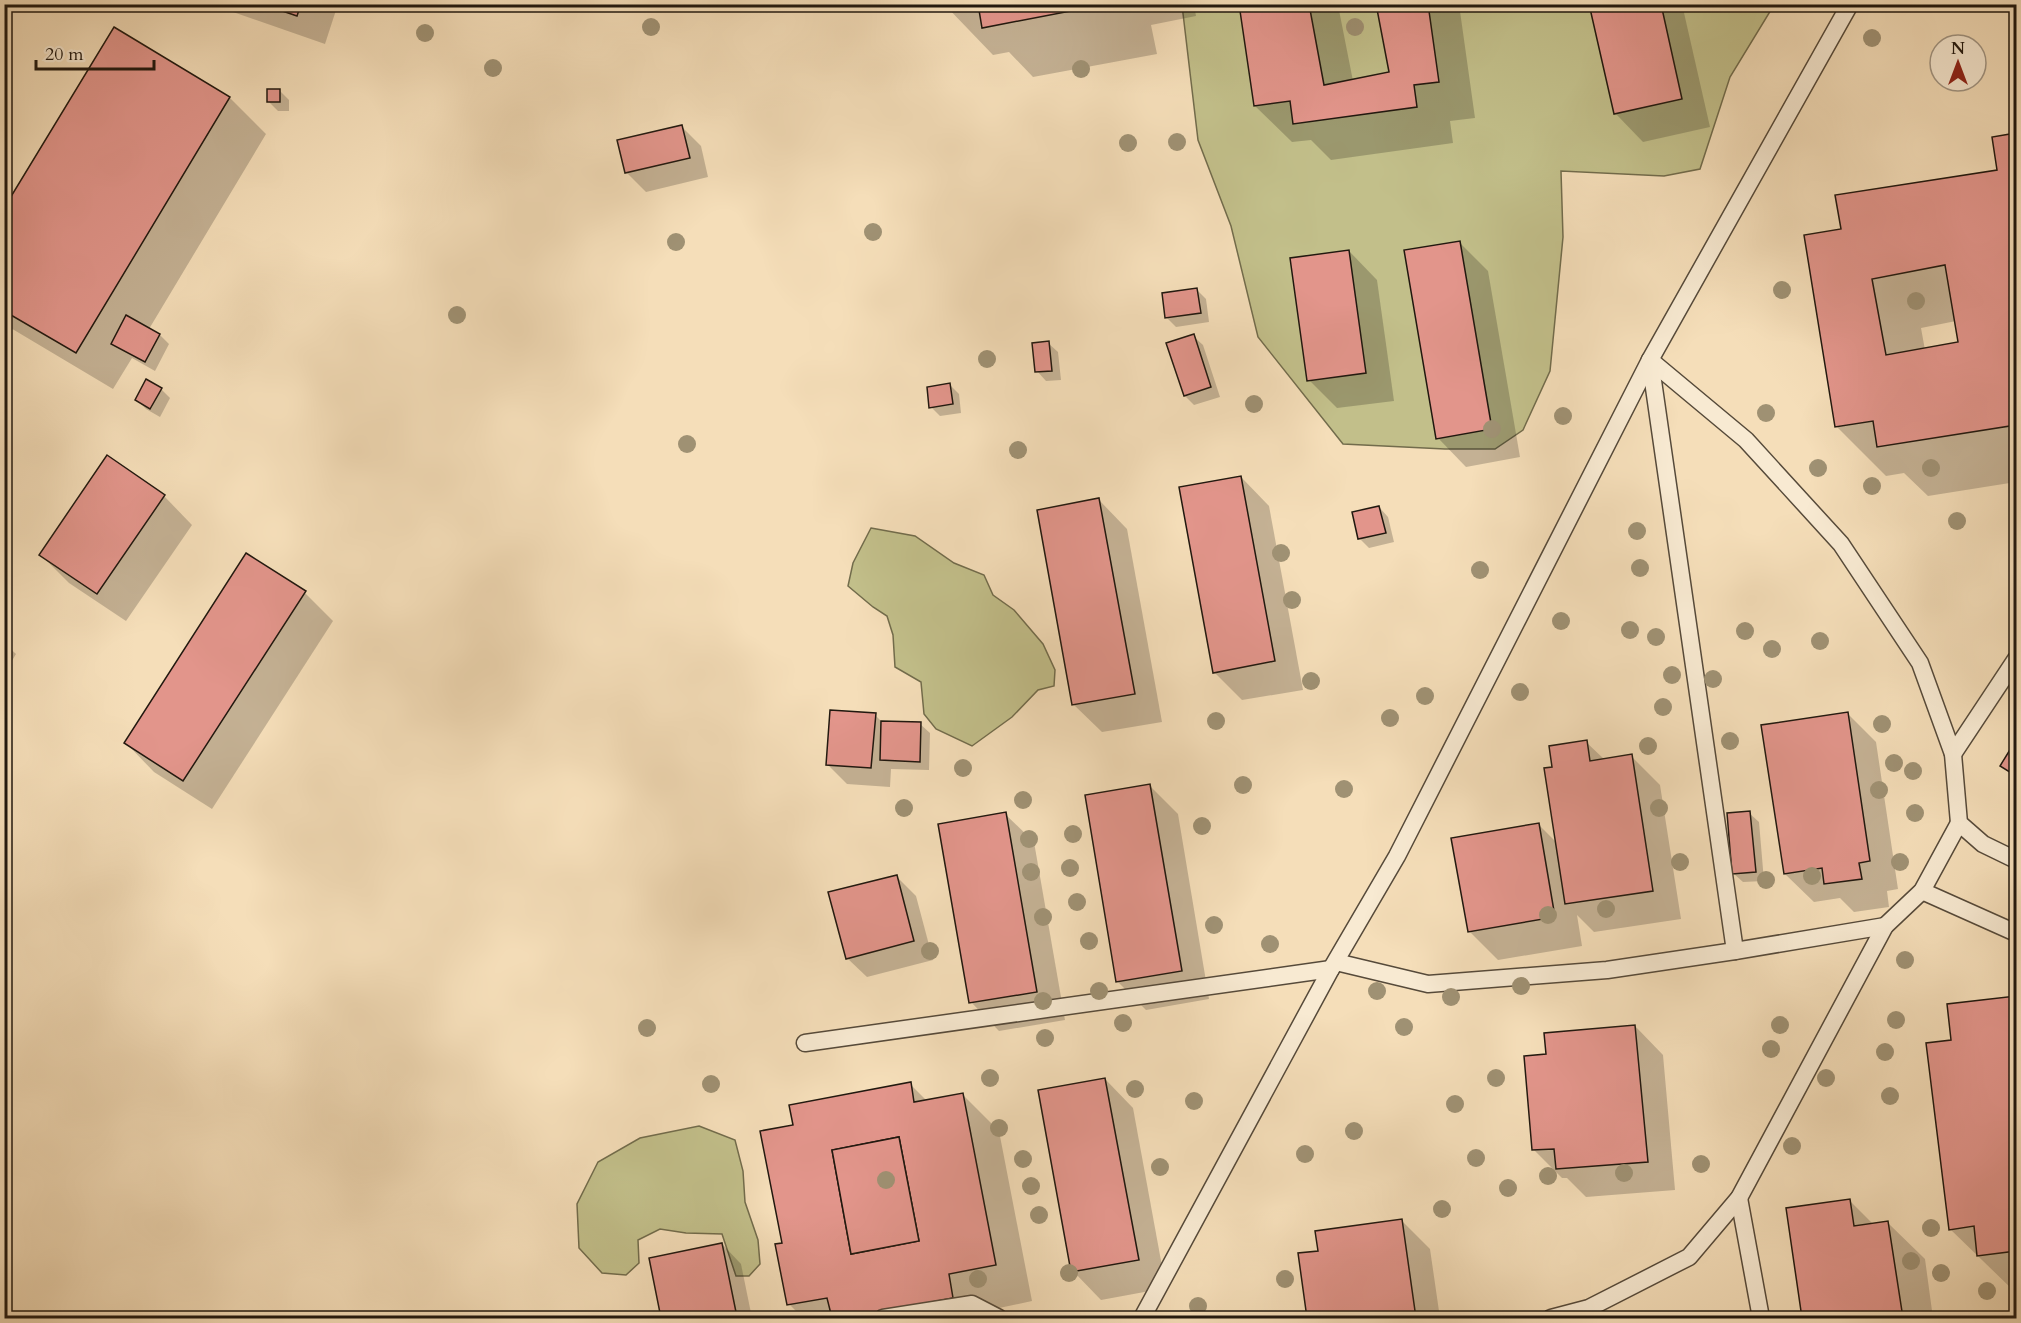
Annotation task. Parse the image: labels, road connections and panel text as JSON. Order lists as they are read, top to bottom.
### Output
{
  "scale_bar": "20 m",
  "north": "top"
}
